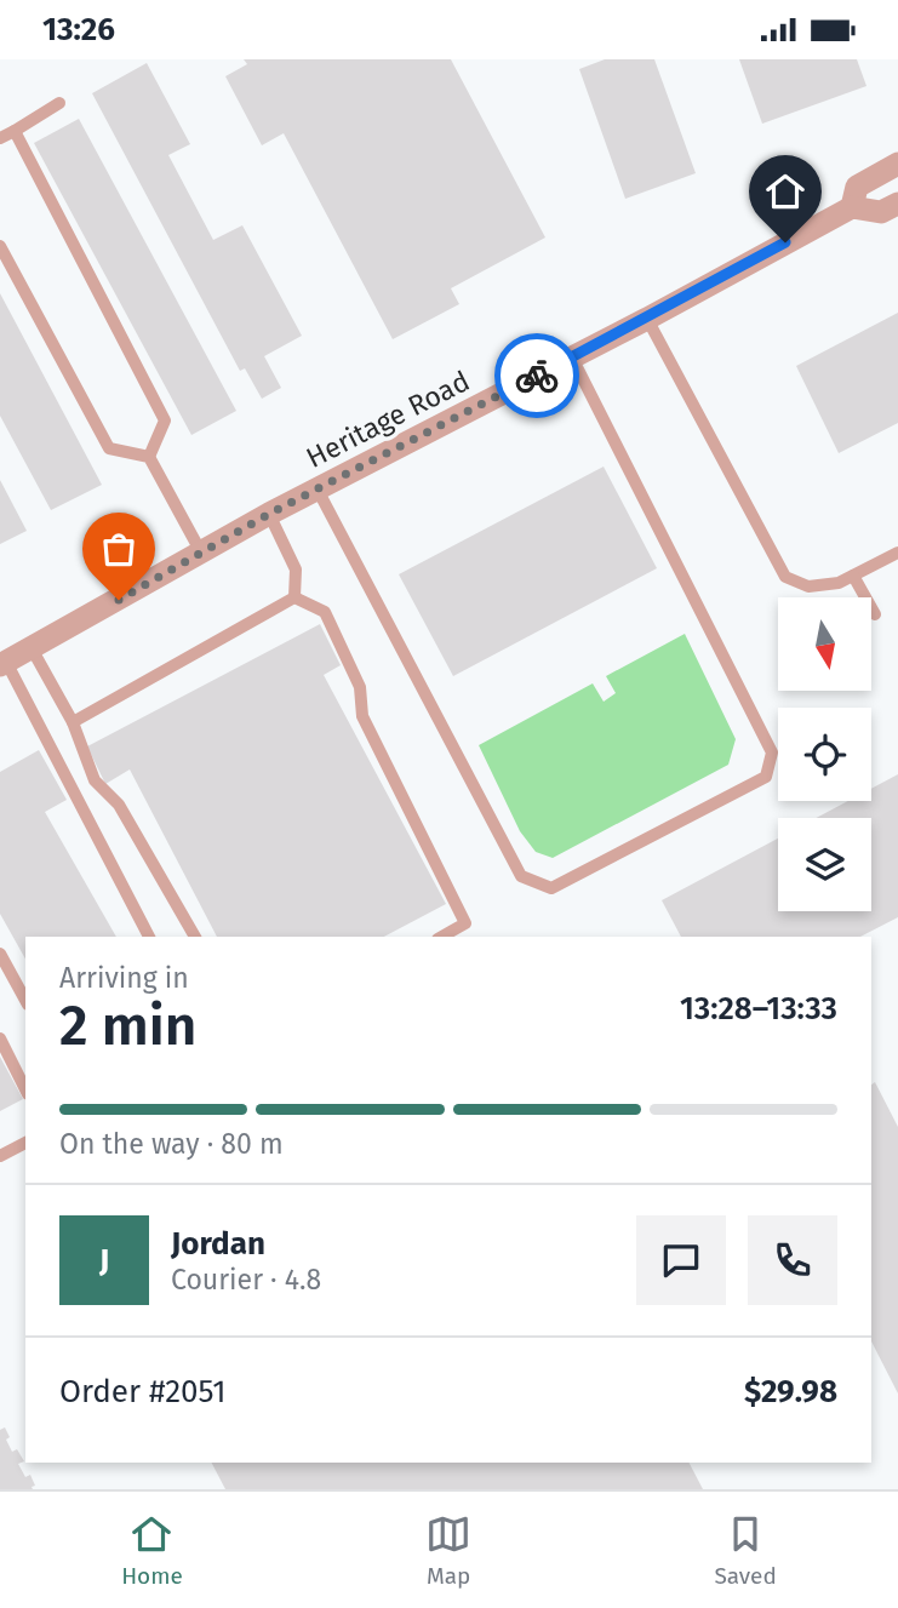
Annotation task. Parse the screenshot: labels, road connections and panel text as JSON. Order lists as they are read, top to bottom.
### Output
{
  "streets": {
    "street": ["Heritage Road"]
  },
  "north": "bottom",
  "page": {
    "status": "13:26",
    "heading": ["2 min", "Arriving in", "13:28–13:33"],
    "panel": [
      "Jordan",
      "Courier · 4.8",
      "Order #2051",
      "$29.98"
    ],
    "bar": "On the way · 80 m",
    "round": "J",
    "tabs": ["Home", "Map", "Saved"]
  }
}
